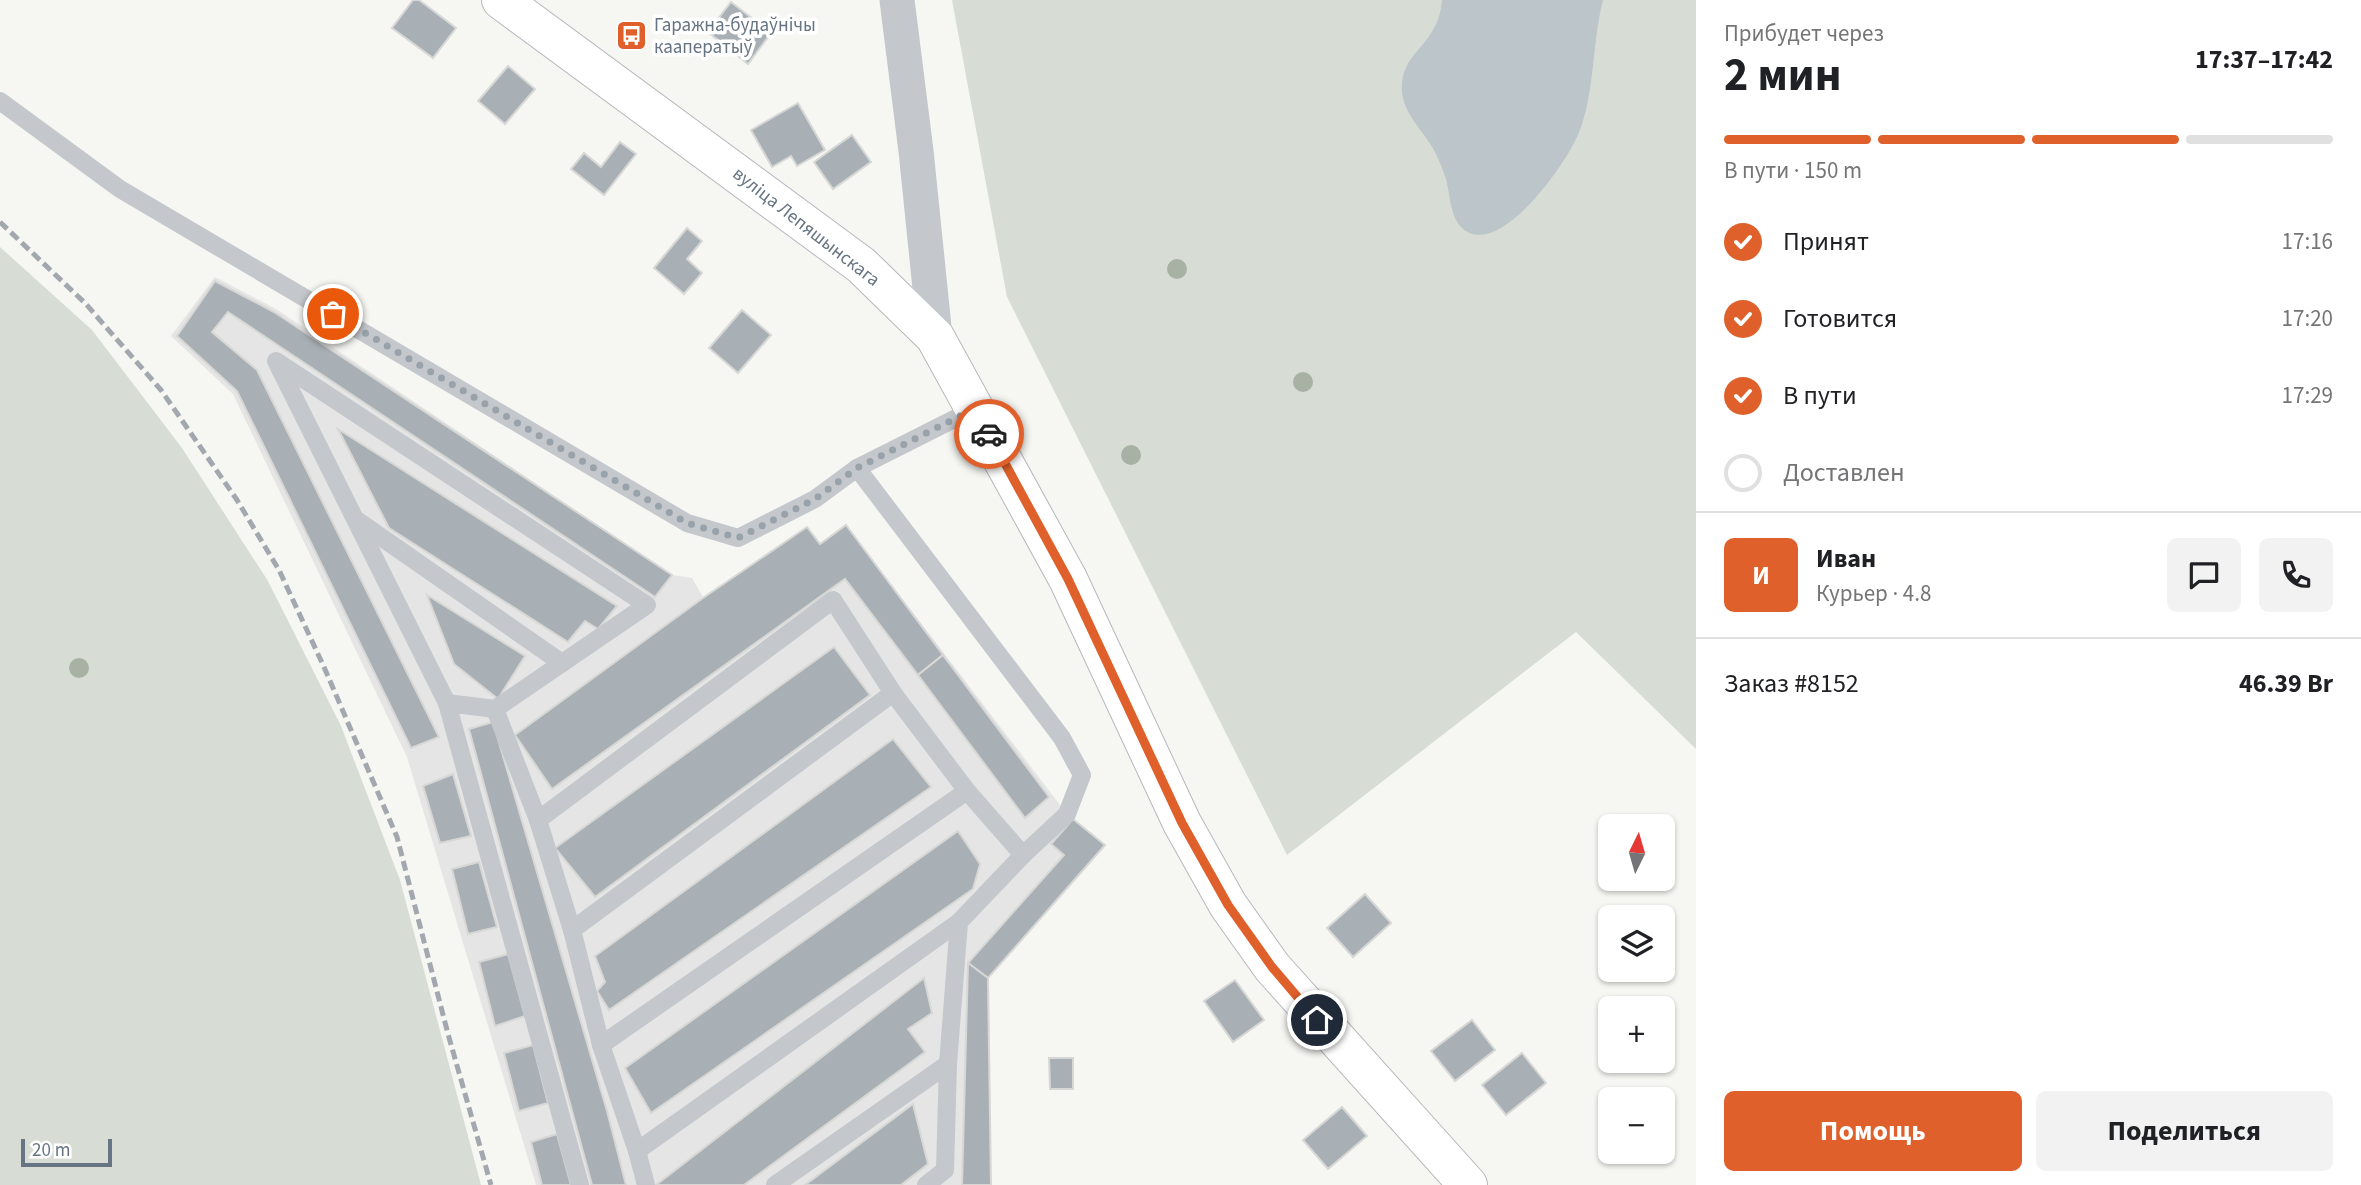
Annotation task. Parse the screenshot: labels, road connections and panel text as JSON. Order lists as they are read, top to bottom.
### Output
{
  "streets": {
    "street": ["вуліца Лепяшынскага"]
  },
  "places": {
    "bus stop": ["Гаражна-будаўнічы кааператыў"]
  },
  "scale_bar": "20 m",
  "north": "top",
  "page": {
    "heading": ["2 мин", "Прибудет через", "17:37–17:42"],
    "panel": [
      "Иван",
      "Курьер · 4.8",
      "Заказ #8152",
      "46.39 Br"
    ],
    "bar": "В пути · 150 m",
    "list": [
      ["Принят", "17:16"],
      ["Готовится", "17:20"],
      ["В пути", "17:29"],
      "Доставлен"
    ],
    "round": "И",
    "map_buttons": ["+", "−"],
    "buttons": ["Помощь", "Поделиться"],
    "scale": "20 m"
  }
}
